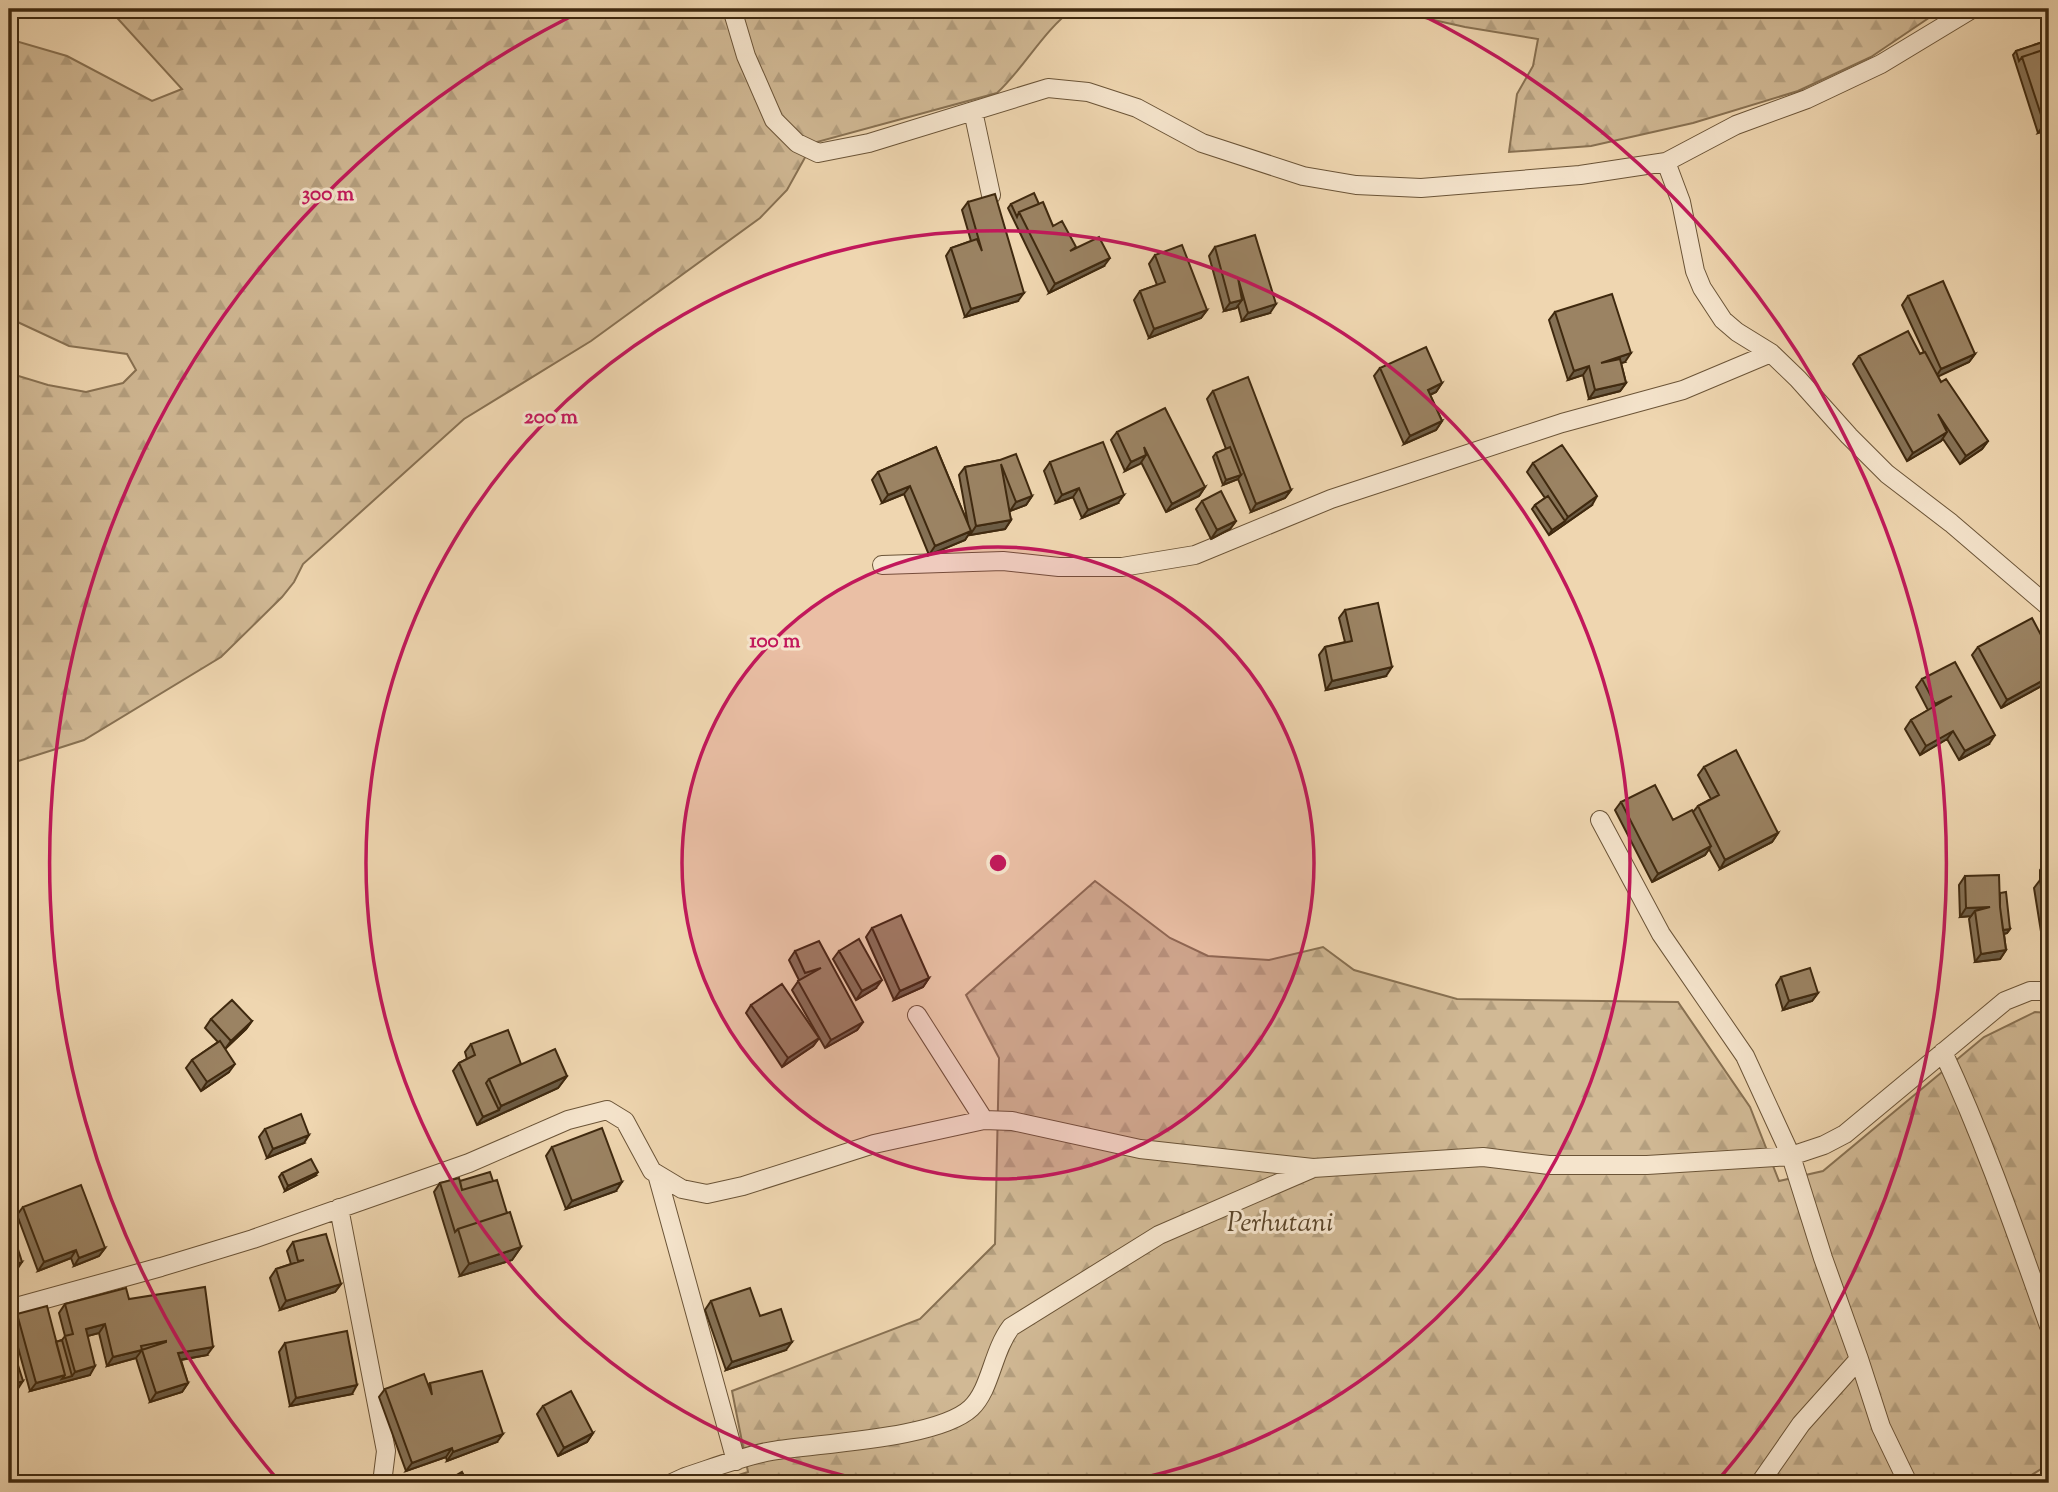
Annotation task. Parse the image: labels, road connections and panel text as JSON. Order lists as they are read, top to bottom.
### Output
{
  "parks": ["Perhutani"],
  "rings": ["300 m", "200 m", "100 m"]
}
